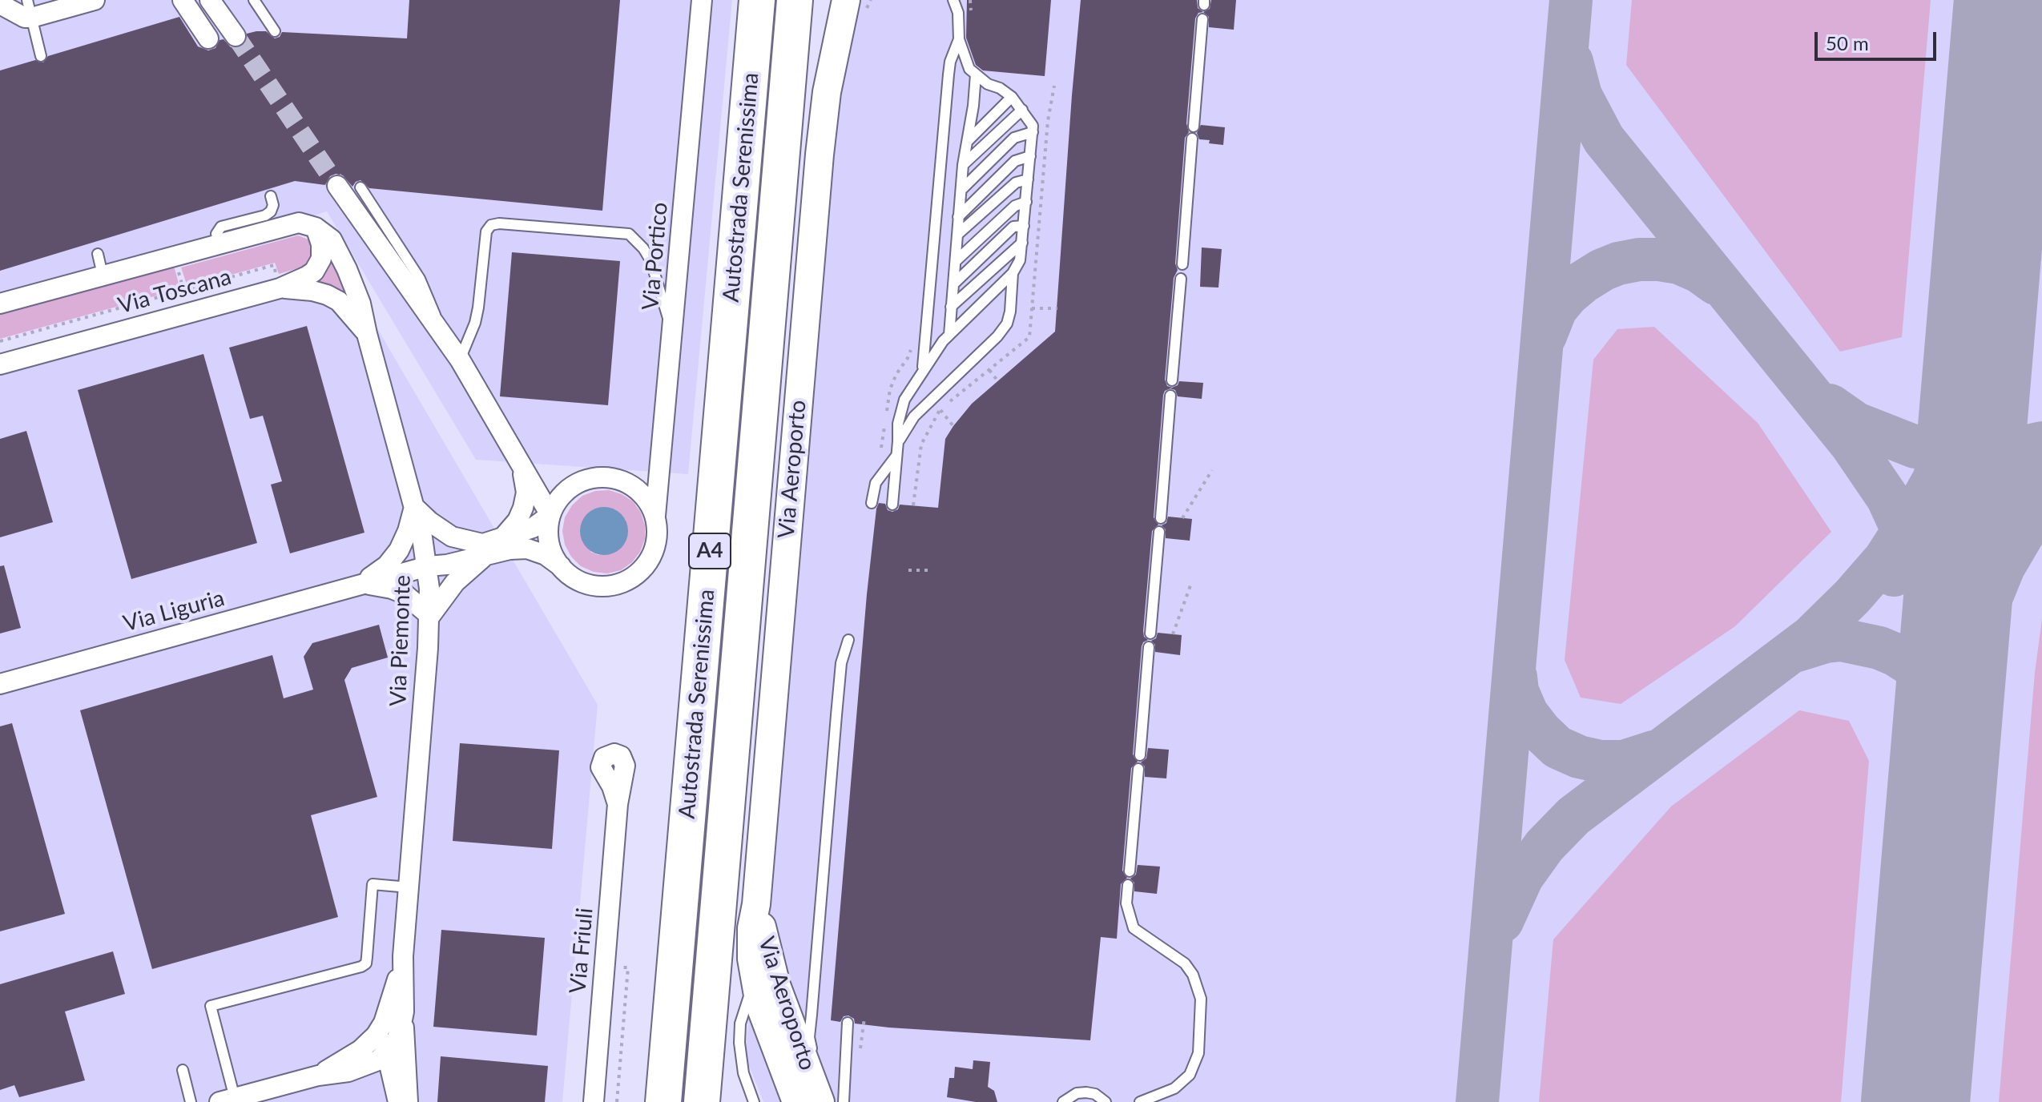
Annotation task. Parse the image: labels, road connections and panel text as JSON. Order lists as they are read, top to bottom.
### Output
{
  "streets": {
    "highway": ["Autostrada Serenissima", "A4"],
    "main road": ["Via Aeroporto"],
    "street": [
      "Via Portico",
      "Via Toscana",
      "Via Liguria",
      "Via Piemonte",
      "Via Friuli"
    ]
  },
  "crossings": [
    ["Via Portico", "Via Liguria"],
    ["Via Toscana", "Via Piemonte"],
    ["Via Liguria", "Via Piemonte"]
  ],
  "scale_bar": "50 m"
}
